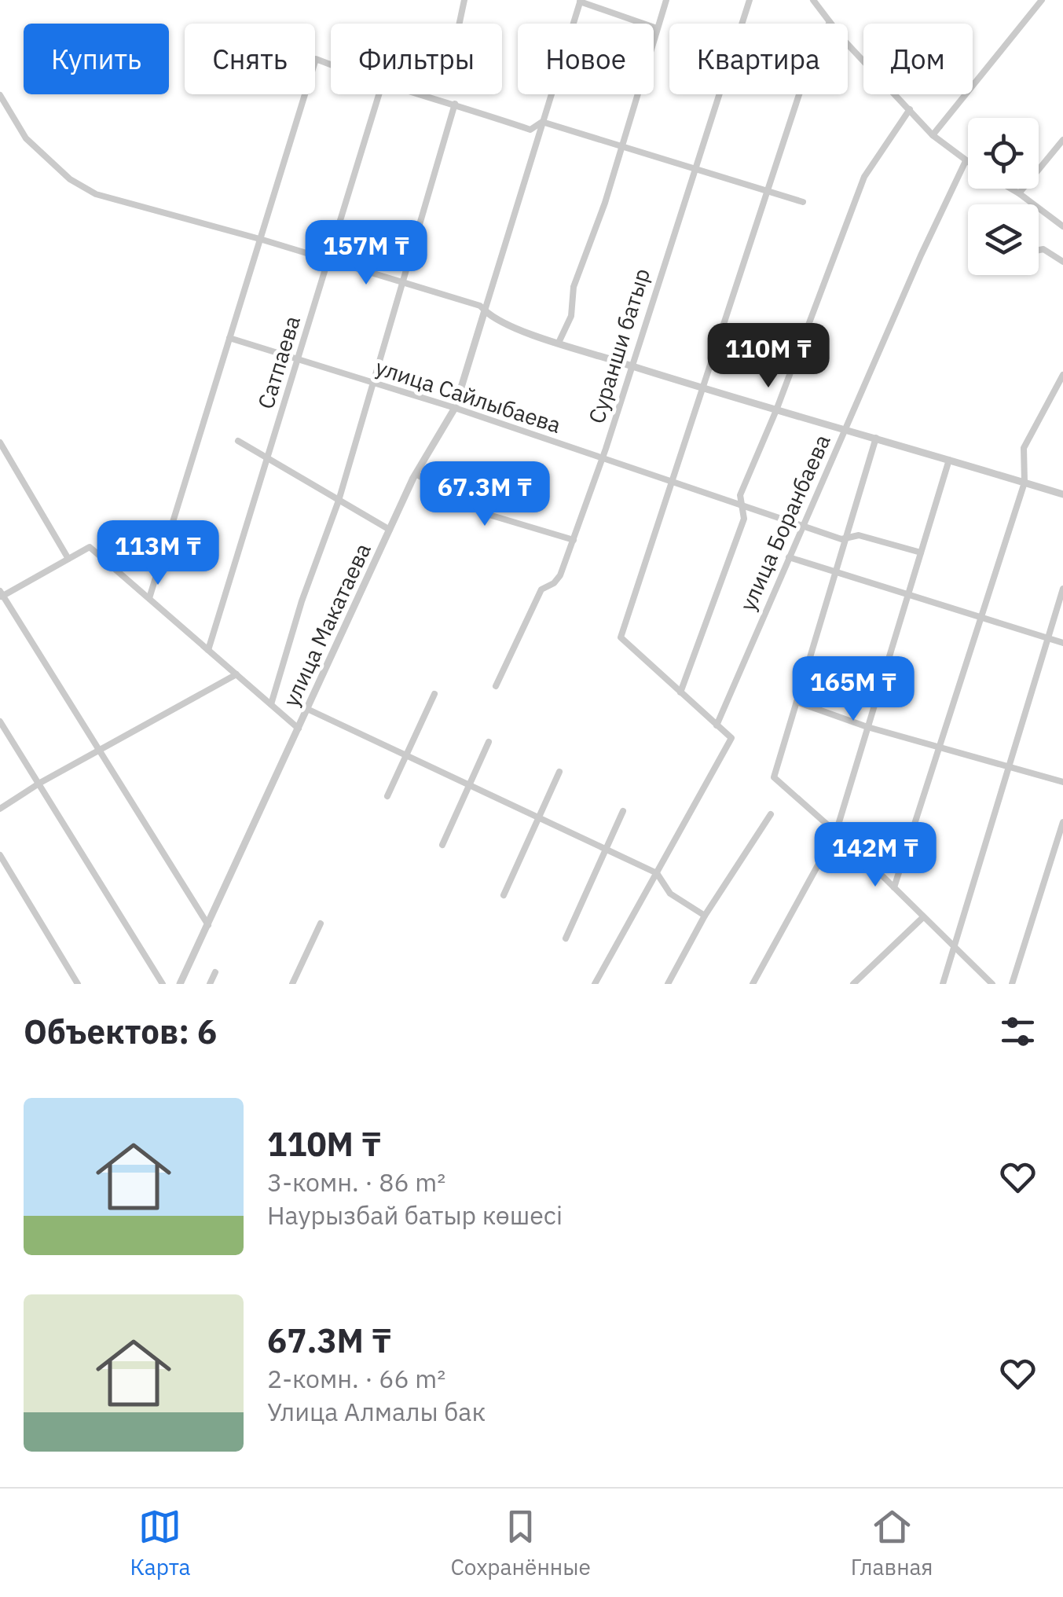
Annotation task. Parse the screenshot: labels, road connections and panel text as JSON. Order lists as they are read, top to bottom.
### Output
{
  "streets": {
    "street": [
      "Суранши батыр",
      "Сатпаева",
      "улица Сайлыбаева",
      "улица Боранбаева",
      "улица Макатаева"
    ]
  },
  "crossings": [
    ["Суранши батыр", "улица Сайлыбаева"],
    ["Сатпаева", "улица Сайлыбаева"],
    ["улица Сайлыбаева", "улица Боранбаева"],
    ["улица Сайлыбаева", "улица Макатаева"]
  ],
  "page": {
    "chip": [
      "Купить",
      "Снять",
      "Фильтры",
      "Новое",
      "Квартира",
      "Дом"
    ],
    "price": [
      "157M ₸",
      "110M ₸",
      "67.3M ₸",
      "113M ₸",
      "165M ₸",
      "142M ₸"
    ],
    "heading": "Объектов: 6",
    "list": [
      {
        "name": "110M ₸",
        "note": "3-комн. · 86 m² · Наурызбай батыр көшесі"
      },
      {
        "name": "67.3M ₸",
        "note": "2-комн. · 66 m² · Улица Алмалы бак"
      }
    ],
    "tabs": ["Карта", "Сохранённые", "Главная"]
  }
}
